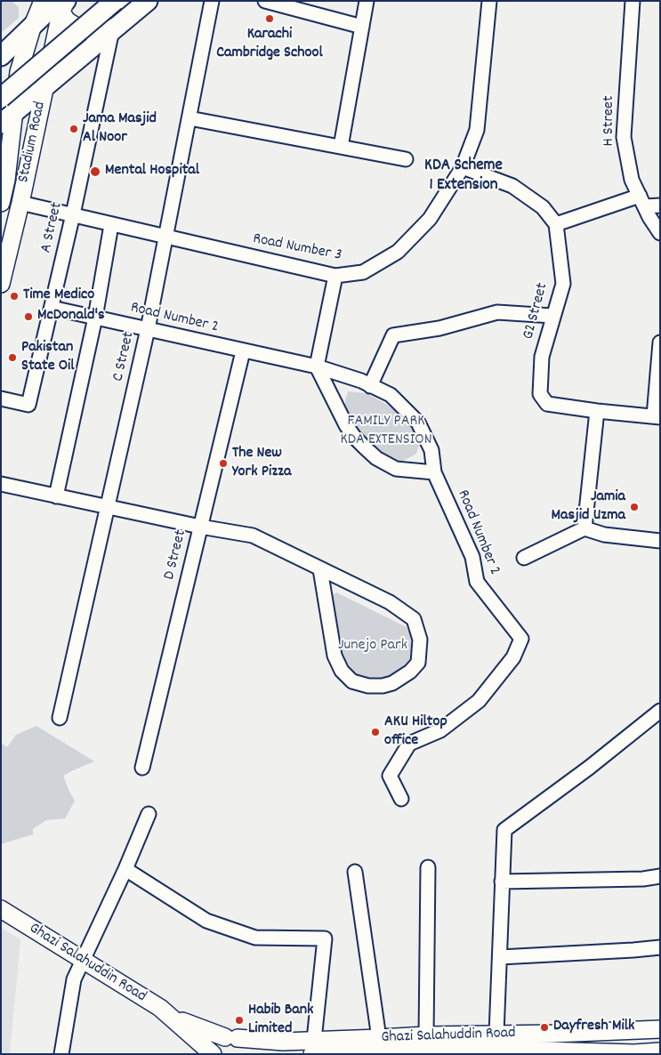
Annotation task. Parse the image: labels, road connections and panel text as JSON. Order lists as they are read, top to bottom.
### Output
{
  "streets": {
    "main road": ["Stadium Road", "Ghazi Salahuddin Road"],
    "street": [
      "H Street",
      "A Street",
      "Road Number 3",
      "G2 Street",
      "Road Number 2",
      "C Street",
      "D Street"
    ]
  },
  "crossings": [
    ["Stadium Road", "Road Number 3"],
    ["A Street", "Road Number 3"],
    ["A Street", "Road Number 2"],
    ["Road Number 3", "C Street"],
    ["Road Number 2", "C Street"],
    ["Road Number 2", "D Street"]
  ],
  "districts": ["KDA Scheme 1 Extension"],
  "parks": ["FAMILY PARK KDA EXTENSION", "Junejo Park"],
  "places": [
    "Karachi Cambridge School",
    "Jama Masjid Al Noor",
    "Mental Hospital",
    "Time Medico",
    "McDonald's",
    "Pakistan State Oil",
    "The New York Pizza",
    "Jamia Masjid Uzma",
    "AKU Hiltop office",
    "Habib Bank Limited",
    "Dayfresh Milk"
  ]
}
